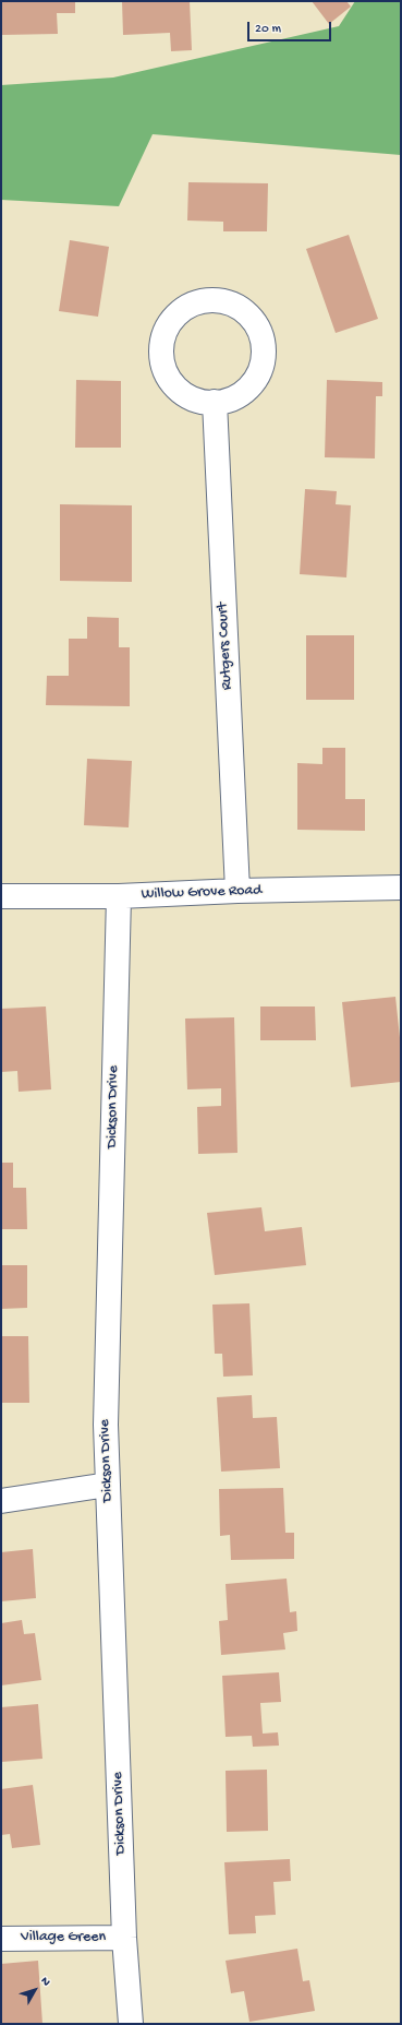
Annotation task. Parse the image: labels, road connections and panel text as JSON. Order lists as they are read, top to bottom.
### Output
{
  "streets": {
    "street": [
      "Rutgers Court",
      "Willow Grove Road",
      "Dickson Drive",
      "Village Green"
    ]
  },
  "crossings": [
    ["Rutgers Court", "Willow Grove Road"],
    ["Willow Grove Road", "Dickson Drive"],
    ["Dickson Drive", "Village Green"]
  ],
  "scale_bar": "20 m",
  "north": "top right"
}
